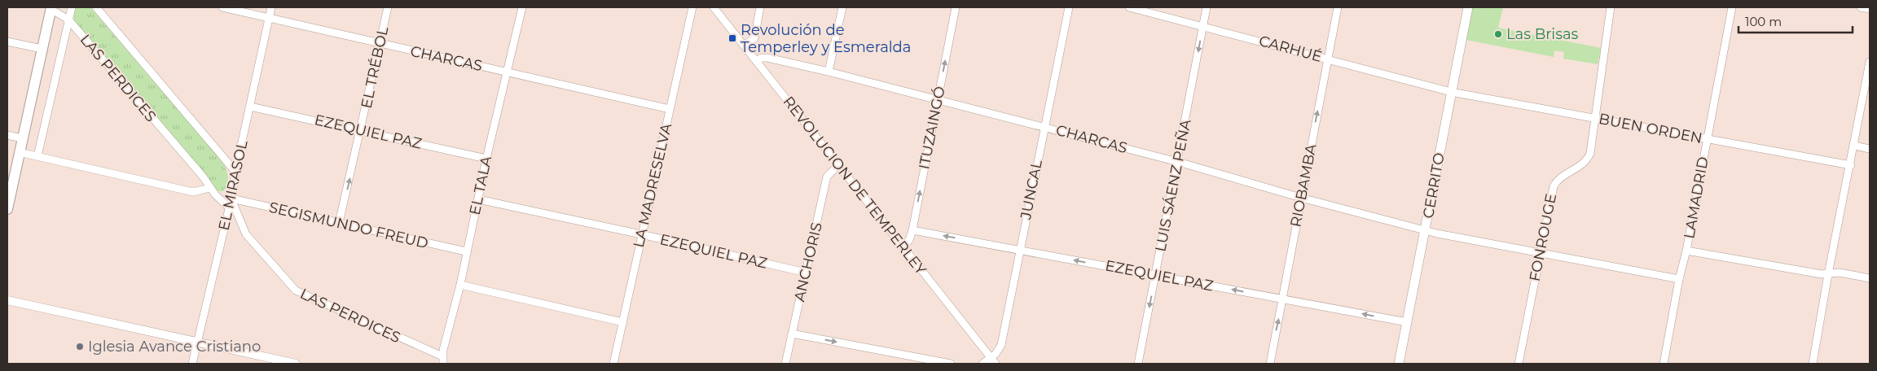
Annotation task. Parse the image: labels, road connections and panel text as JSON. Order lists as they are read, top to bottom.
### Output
{
  "streets": {
    "main road": ["CERRITO"],
    "street": [
      "CARHUÉ",
      "CHARCAS",
      "EL TRÉBOL",
      "LAS PERDICES",
      "ITUZAINGÓ",
      "BUEN ORDEN",
      "EZEQUIEL PAZ",
      "EL MIRASOL",
      "EL TALA",
      "LA MADRESELVA",
      "REVOLUCION DE TEMPERLEY",
      "LUIS SÁENZ PEÑA",
      "RIOBAMBA",
      "JUNCAL",
      "LAMADRID",
      "SEGISMUNDO FREUD",
      "FONROUGE",
      "ANCHORIS"
    ]
  },
  "crossings": [
    ["CARHUÉ", "BUEN ORDEN"],
    ["CARHUÉ", "LUIS SÁENZ PEÑA"],
    ["CARHUÉ", "RIOBAMBA"],
    ["CARHUÉ", "CERRITO"],
    ["CHARCAS", "EL TRÉBOL"],
    ["CHARCAS", "ITUZAINGÓ"],
    ["CHARCAS", "EL MIRASOL"],
    ["CHARCAS", "EL TALA"],
    ["CHARCAS", "LA MADRESELVA"],
    ["CHARCAS", "REVOLUCION DE TEMPERLEY"],
    ["CHARCAS", "LUIS SÁENZ PEÑA"],
    ["CHARCAS", "RIOBAMBA"],
    ["CHARCAS", "CERRITO"],
    ["CHARCAS", "JUNCAL"],
    ["CHARCAS", "LAMADRID"],
    ["CHARCAS", "FONROUGE"],
    ["EL TRÉBOL", "EZEQUIEL PAZ"],
    ["EL TRÉBOL", "SEGISMUNDO FREUD"],
    ["LAS PERDICES", "EL MIRASOL"],
    ["LAS PERDICES", "EL TALA"],
    ["LAS PERDICES", "SEGISMUNDO FREUD"],
    ["ITUZAINGÓ", "EZEQUIEL PAZ"],
    ["ITUZAINGÓ", "REVOLUCION DE TEMPERLEY"],
    ["BUEN ORDEN", "CERRITO"],
    ["BUEN ORDEN", "LAMADRID"],
    ["BUEN ORDEN", "FONROUGE"],
    ["EZEQUIEL PAZ", "EL MIRASOL"],
    ["EZEQUIEL PAZ", "EL TALA"],
    ["EZEQUIEL PAZ", "LA MADRESELVA"],
    ["EZEQUIEL PAZ", "LUIS SÁENZ PEÑA"],
    ["EZEQUIEL PAZ", "RIOBAMBA"],
    ["EZEQUIEL PAZ", "CERRITO"],
    ["EZEQUIEL PAZ", "JUNCAL"],
    ["EZEQUIEL PAZ", "ANCHORIS"],
    ["EL MIRASOL", "SEGISMUNDO FREUD"],
    ["EL TALA", "SEGISMUNDO FREUD"],
    ["REVOLUCION DE TEMPERLEY", "JUNCAL"],
    ["REVOLUCION DE TEMPERLEY", "ANCHORIS"]
  ],
  "one_way": [
    "EL TRÉBOL",
    "ITUZAINGÓ",
    "EZEQUIEL PAZ",
    "LUIS SÁENZ PEÑA",
    "RIOBAMBA"
  ],
  "places": {
    "other": ["Las Brisas", "Iglesia Avance Cristiano"],
    "transit": ["Revolución de Temperley y Esmeralda"]
  },
  "scale_bar": "100 m"
}
